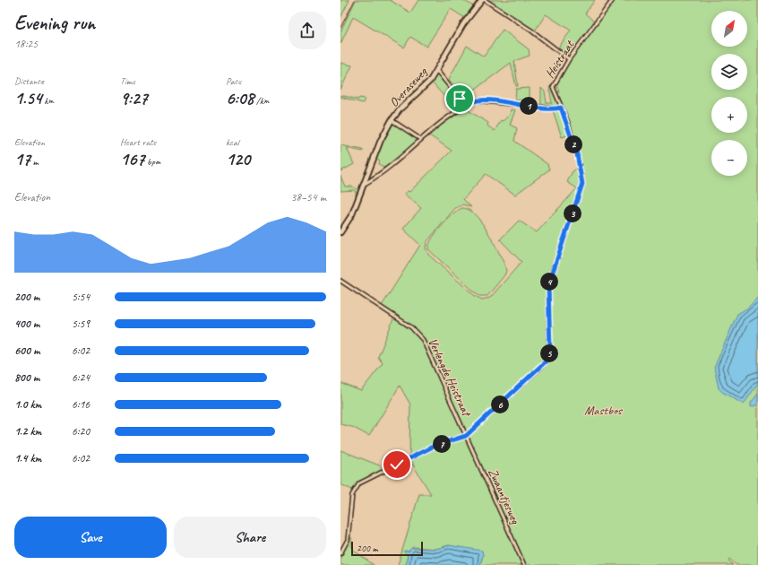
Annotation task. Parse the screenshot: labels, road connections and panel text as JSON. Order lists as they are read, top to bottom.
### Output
{
  "streets": {
    "street": [
      "Heistraat",
      "Overaseweg",
      "Verlengde Heistraat",
      "Zwaantjesweg"
    ]
  },
  "crossings": [
    ["Verlengde Heistraat", "Zwaantjesweg"]
  ],
  "parks": ["Mastbos"],
  "scale_bar": "200 m",
  "north": "top right",
  "page": {
    "heading": ["Evening run", "18:25"],
    "map_buttons": ["+", "−"],
    "stats": [
      ["Distance", "1.54 km"],
      ["Time", "9:27"],
      ["Pace", "6:08 /km"],
      ["Elevation", "17 m"],
      ["Heart rate", "167 bpm"],
      ["kcal", "120"]
    ],
    "pins": [
      "1",
      "2",
      "3",
      "4",
      "5",
      "6",
      "7"
    ],
    "chart": ["Elevation", "38–54 m"],
    "list": [
      {
        "name": "200 m",
        "note": "5:54"
      },
      {
        "name": "400 m",
        "note": "5:59"
      },
      {
        "name": "600 m",
        "note": "6:02"
      },
      {
        "name": "800 m",
        "note": "6:24"
      },
      {
        "name": "1.0 km",
        "note": "6:16"
      },
      {
        "name": "1.2 km",
        "note": "6:20"
      },
      {
        "name": "1.4 km",
        "note": "6:02"
      }
    ],
    "buttons": ["Save", "Share"],
    "scale": "200 m"
  }
}
